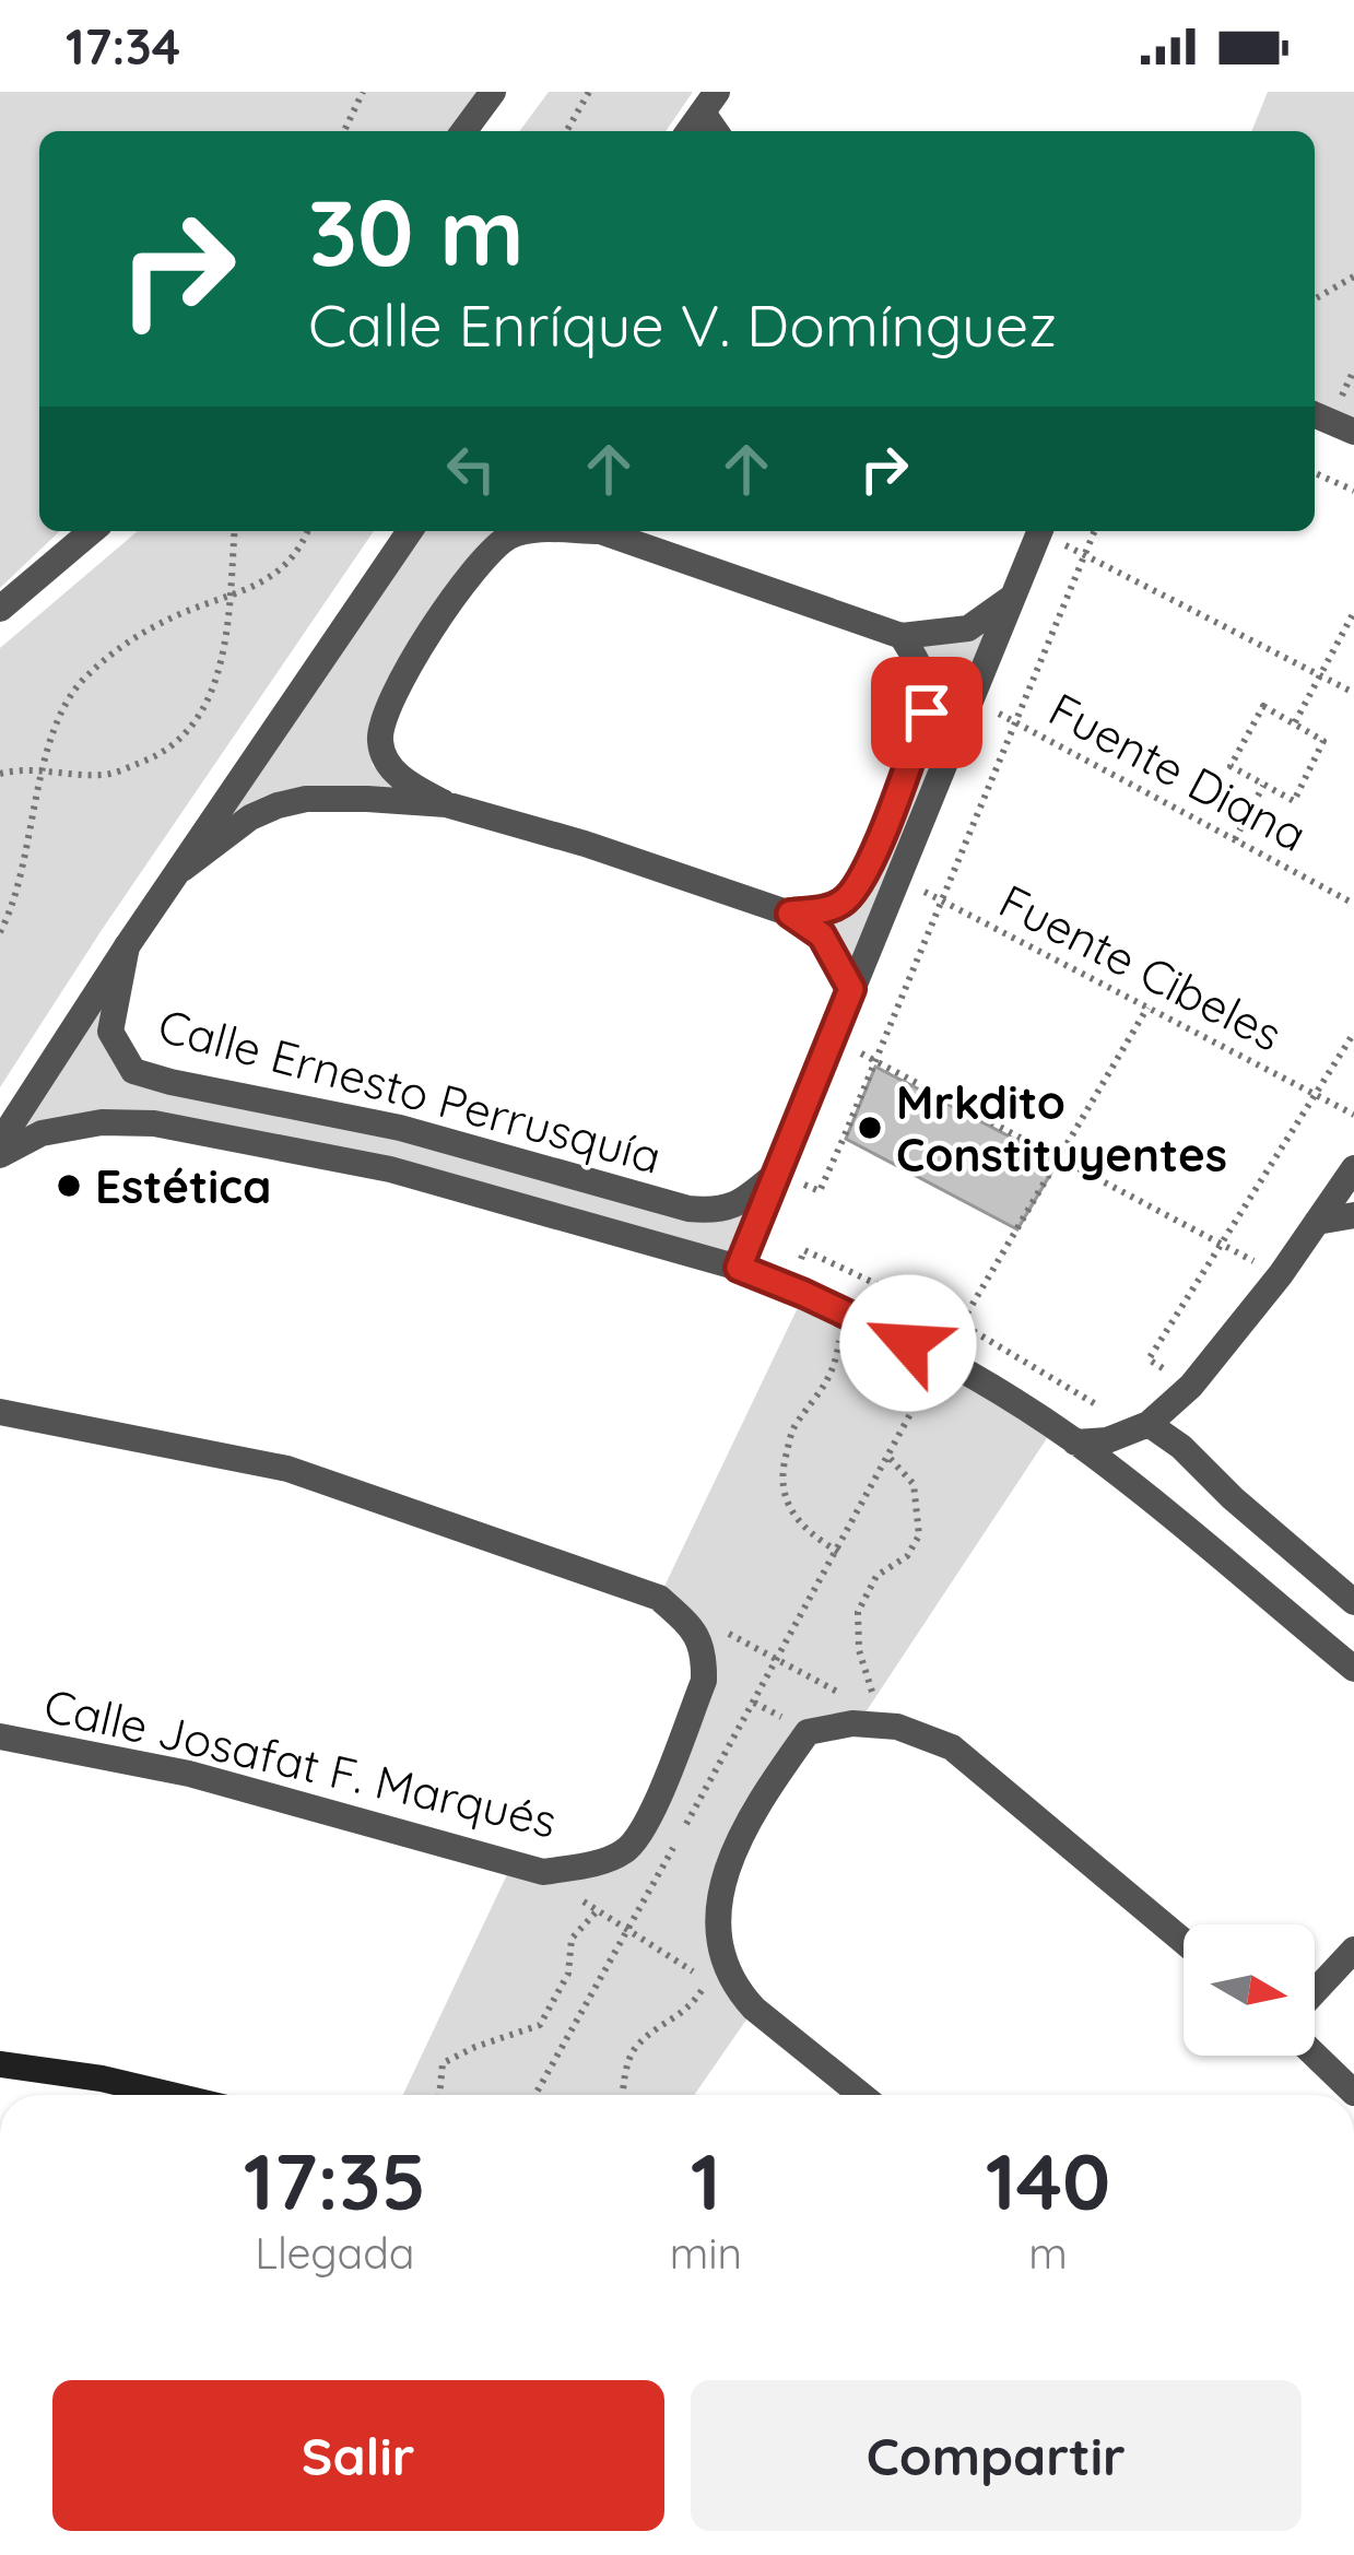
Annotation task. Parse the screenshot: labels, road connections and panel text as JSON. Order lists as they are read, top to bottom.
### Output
{
  "streets": {
    "street": ["Calle Ernesto Perrusquía", "Calle Josafat F. Marqués"],
    "path": ["Fuente Diana", "Fuente Cibeles"]
  },
  "places": ["Mrkdito Constituyentes", "Estética"],
  "north": "right",
  "page": {
    "status": "17:34",
    "turn": ["30 m", "Calle Enríque V. Domínguez"],
    "eta": [
      "17:35",
      "Llegada",
      "1",
      "min",
      "140",
      "m"
    ],
    "buttons": ["Salir", "Compartir"]
  }
}
